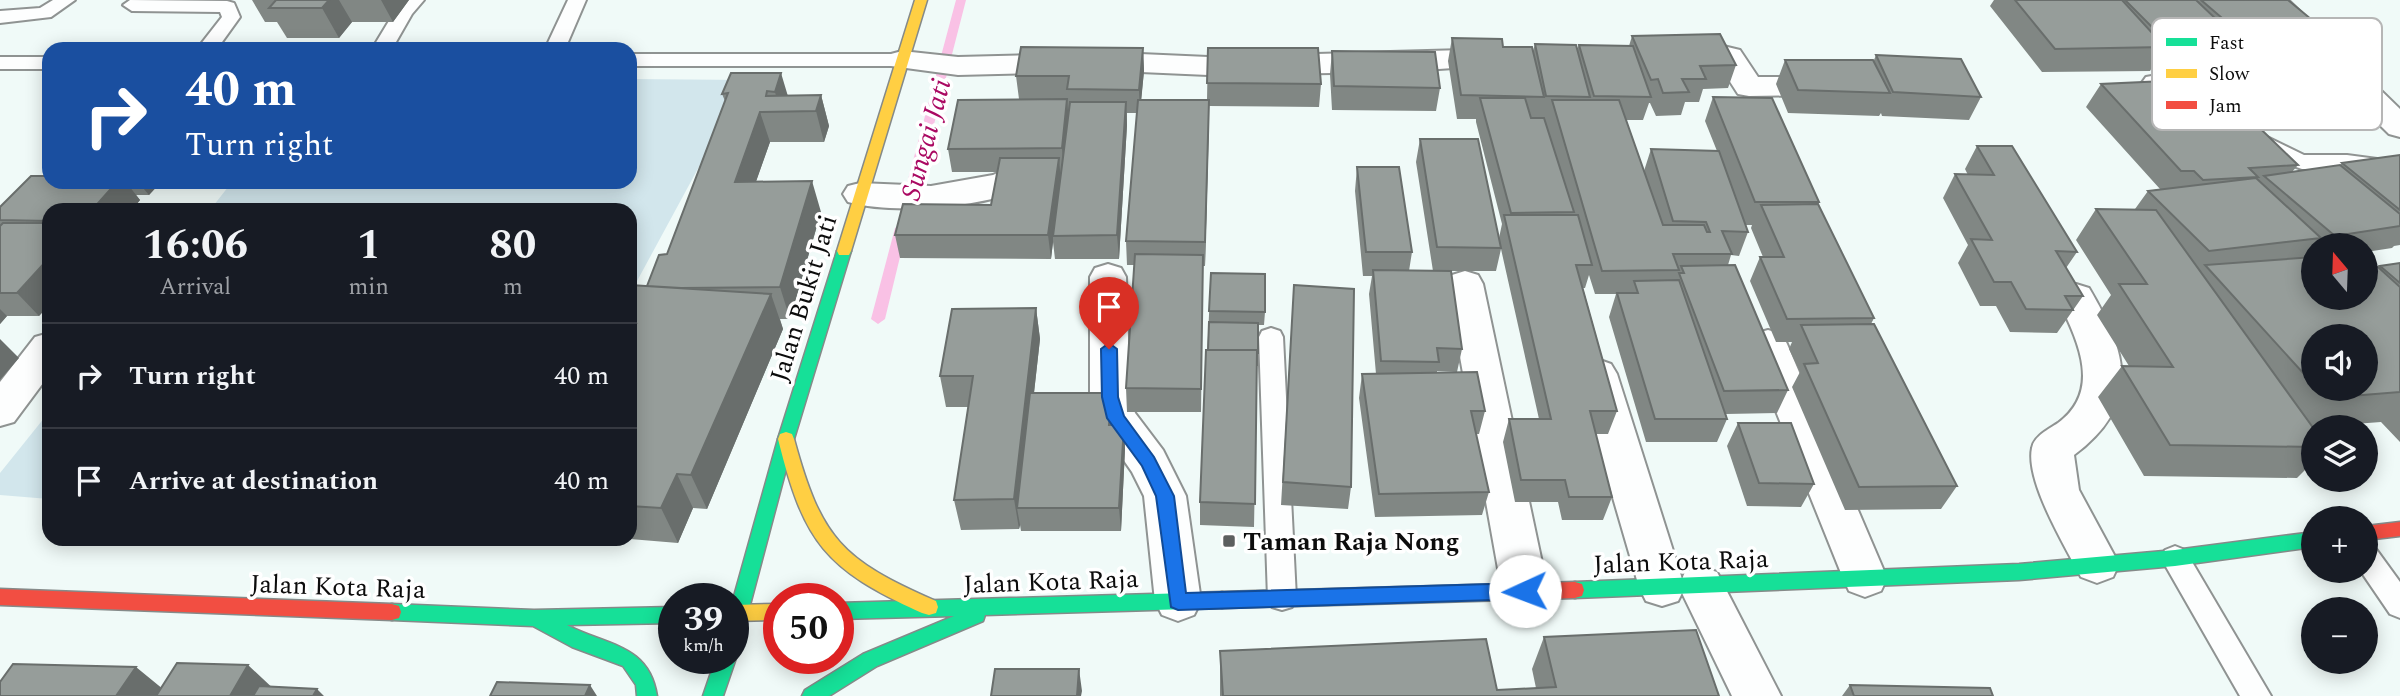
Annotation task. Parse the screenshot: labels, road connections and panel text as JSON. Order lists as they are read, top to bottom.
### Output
{
  "streets": {
    "main road": ["Jalan Bukit Jati", "Jalan Kota Raja"]
  },
  "water": ["Sungai Jati"],
  "places": {
    "transit": ["Taman Raja Nong"]
  },
  "legend": ["Fast", "Slow", "Jam"],
  "north": "top",
  "page": {
    "turn": ["40 m", "Turn right"],
    "eta": [
      "16:06",
      "Arrival",
      "1",
      "min",
      "80",
      "m"
    ],
    "map_buttons": ["+", "−"],
    "list": [
      {
        "name": "Turn right",
        "value": "40 m"
      },
      {
        "name": "Arrive at destination",
        "value": "40 m"
      }
    ],
    "speed": "39 km/h",
    "limit": "50"
  }
}
